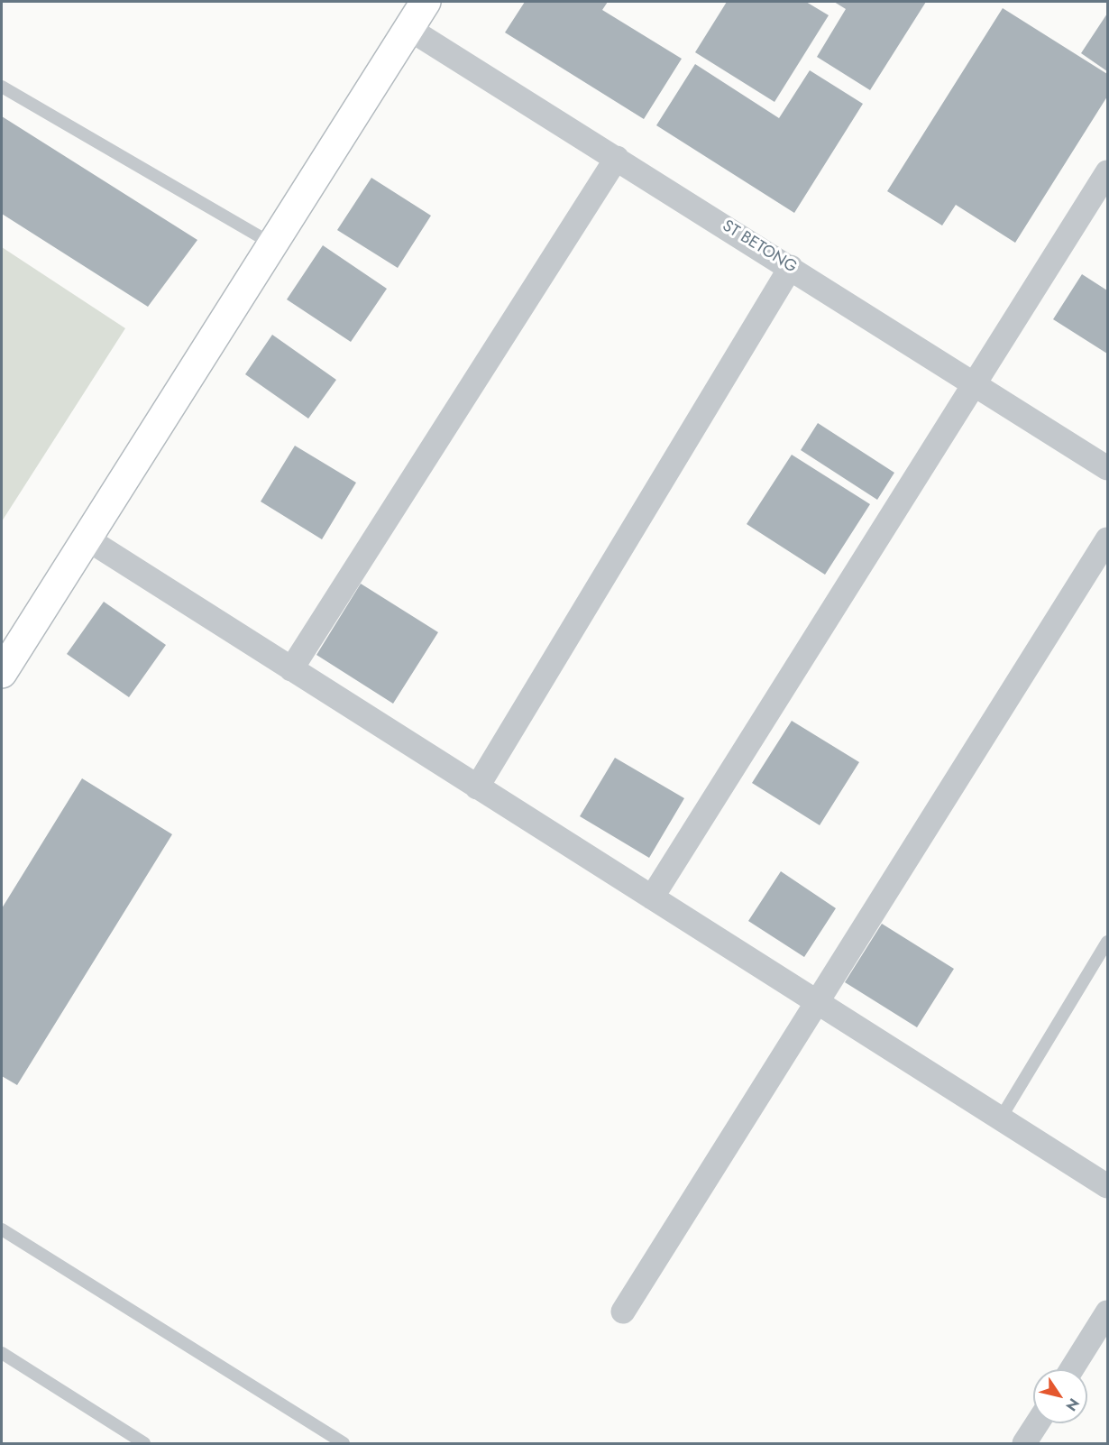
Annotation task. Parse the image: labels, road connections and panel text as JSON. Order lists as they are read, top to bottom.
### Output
{
  "streets": {
    "street": ["ST BETONG"]
  },
  "north": "bottom right"
}
